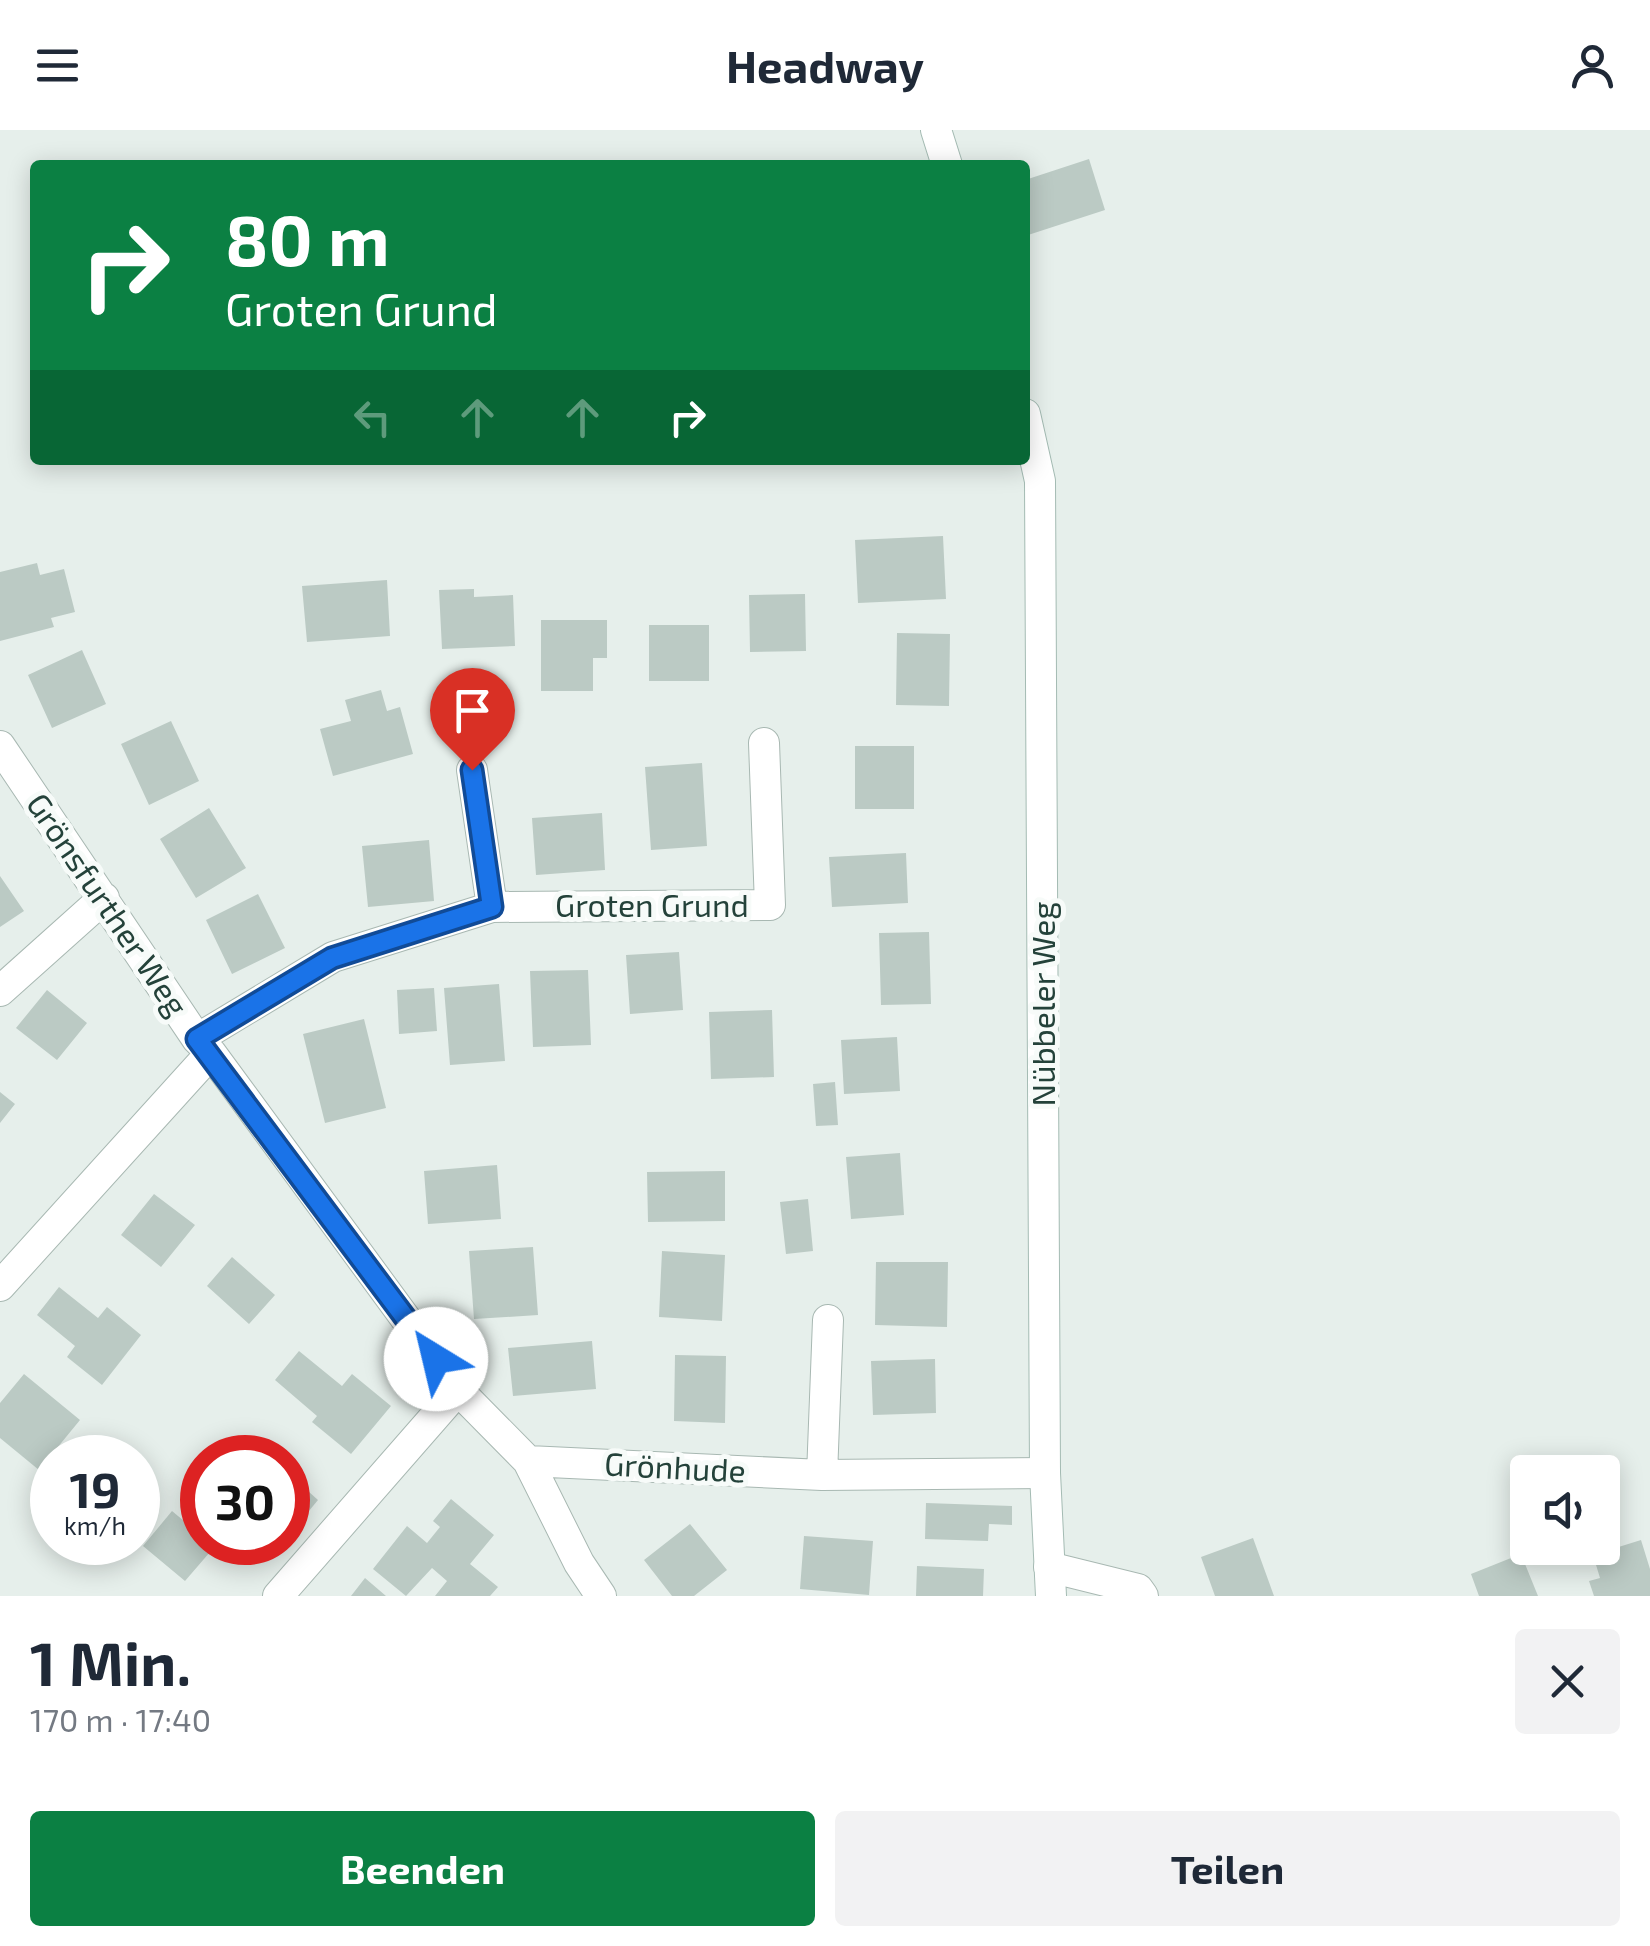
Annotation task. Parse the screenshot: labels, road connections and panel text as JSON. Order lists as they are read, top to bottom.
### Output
{
  "streets": {
    "street": [
      "Grönsfurther Weg",
      "Groten Grund",
      "Nübbeler Weg",
      "Grönhude"
    ]
  },
  "crossings": [
    ["Grönsfurther Weg", "Groten Grund"],
    ["Grönsfurther Weg", "Grönhude"],
    ["Nübbeler Weg", "Grönhude"]
  ],
  "page": {
    "header": "Headway",
    "turn": ["80 m", "Groten Grund"],
    "speed": "19 km/h",
    "limit": "30",
    "heading": ["1 Min.", "170 m · 17:40"],
    "buttons": ["Beenden", "Teilen"]
  }
}
